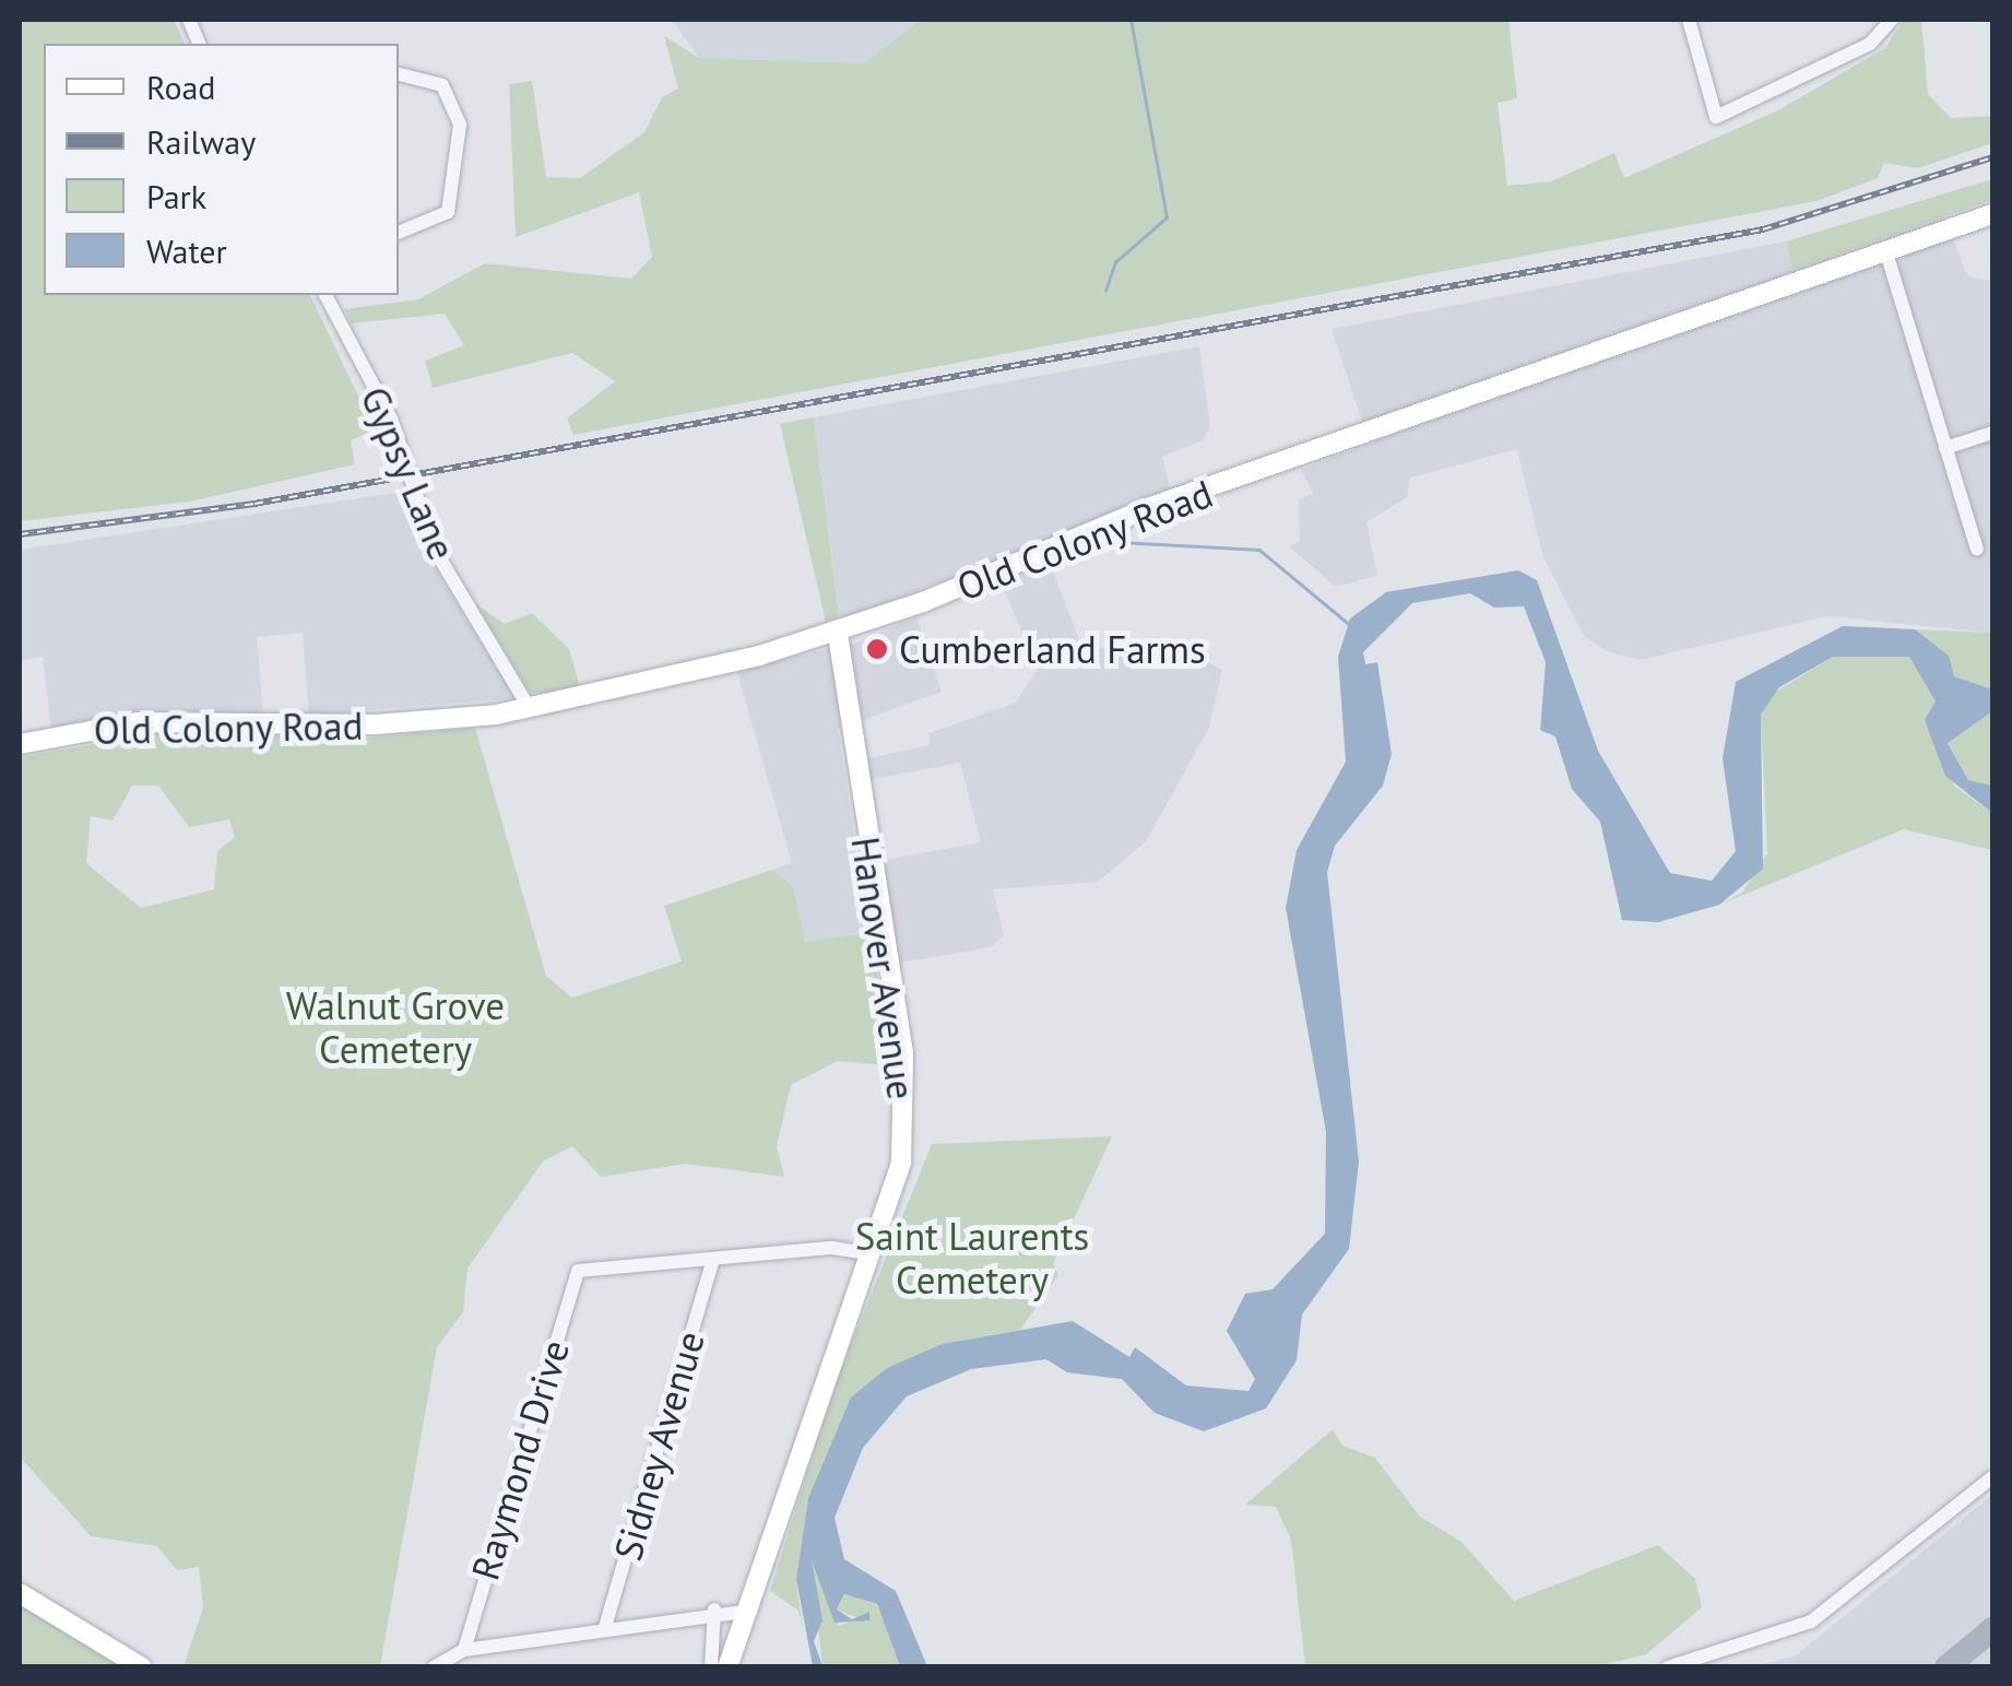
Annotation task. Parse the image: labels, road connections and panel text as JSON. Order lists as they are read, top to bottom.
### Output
{
  "streets": {
    "main road": ["Old Colony Road", "Hanover Avenue"],
    "street": ["Gypsy Lane", "Sidney Avenue", "Raymond Drive"]
  },
  "crossings": [
    ["Gypsy Lane", "Old Colony Road"],
    ["Old Colony Road", "Hanover Avenue"],
    ["Sidney Avenue", "Raymond Drive"]
  ],
  "parks": ["Walnut Grove Cemetery", "Saint Laurents Cemetery"],
  "places": ["Cumberland Farms"],
  "legend": [
    "Road",
    "Railway",
    "Park",
    "Water"
  ]
}
